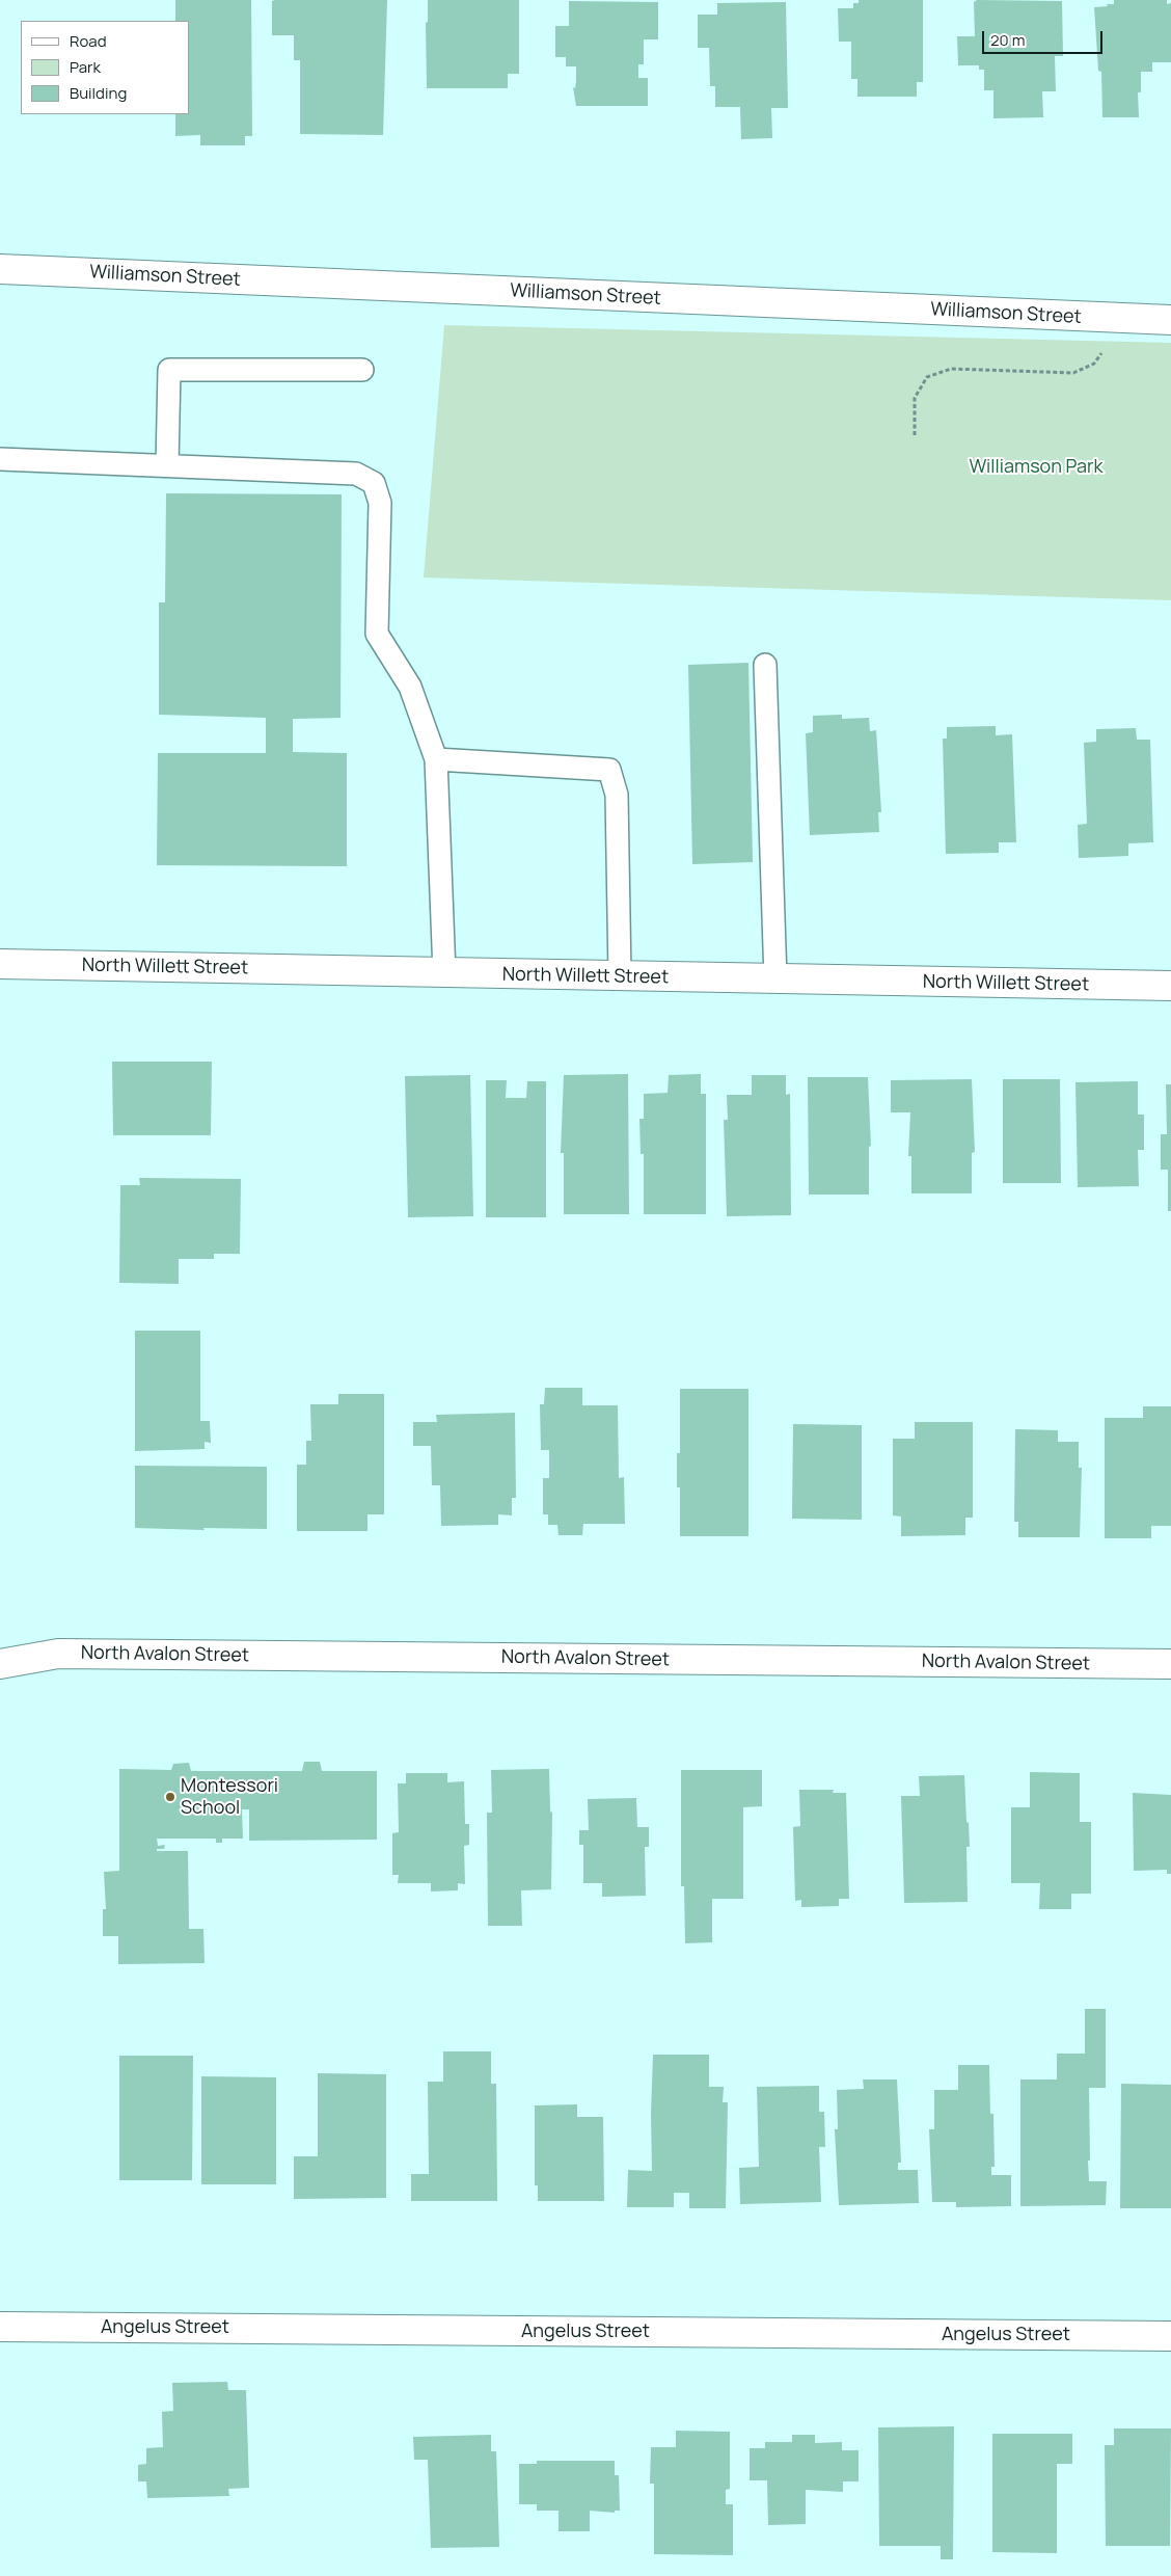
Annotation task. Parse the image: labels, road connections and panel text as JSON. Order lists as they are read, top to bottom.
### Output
{
  "streets": {
    "street": [
      "Williamson Street",
      "North Willett Street",
      "North Avalon Street",
      "Angelus Street"
    ]
  },
  "parks": ["Williamson Park"],
  "places": ["Montessori School"],
  "legend": ["Road", "Park", "Building"],
  "scale_bar": "20 m"
}
